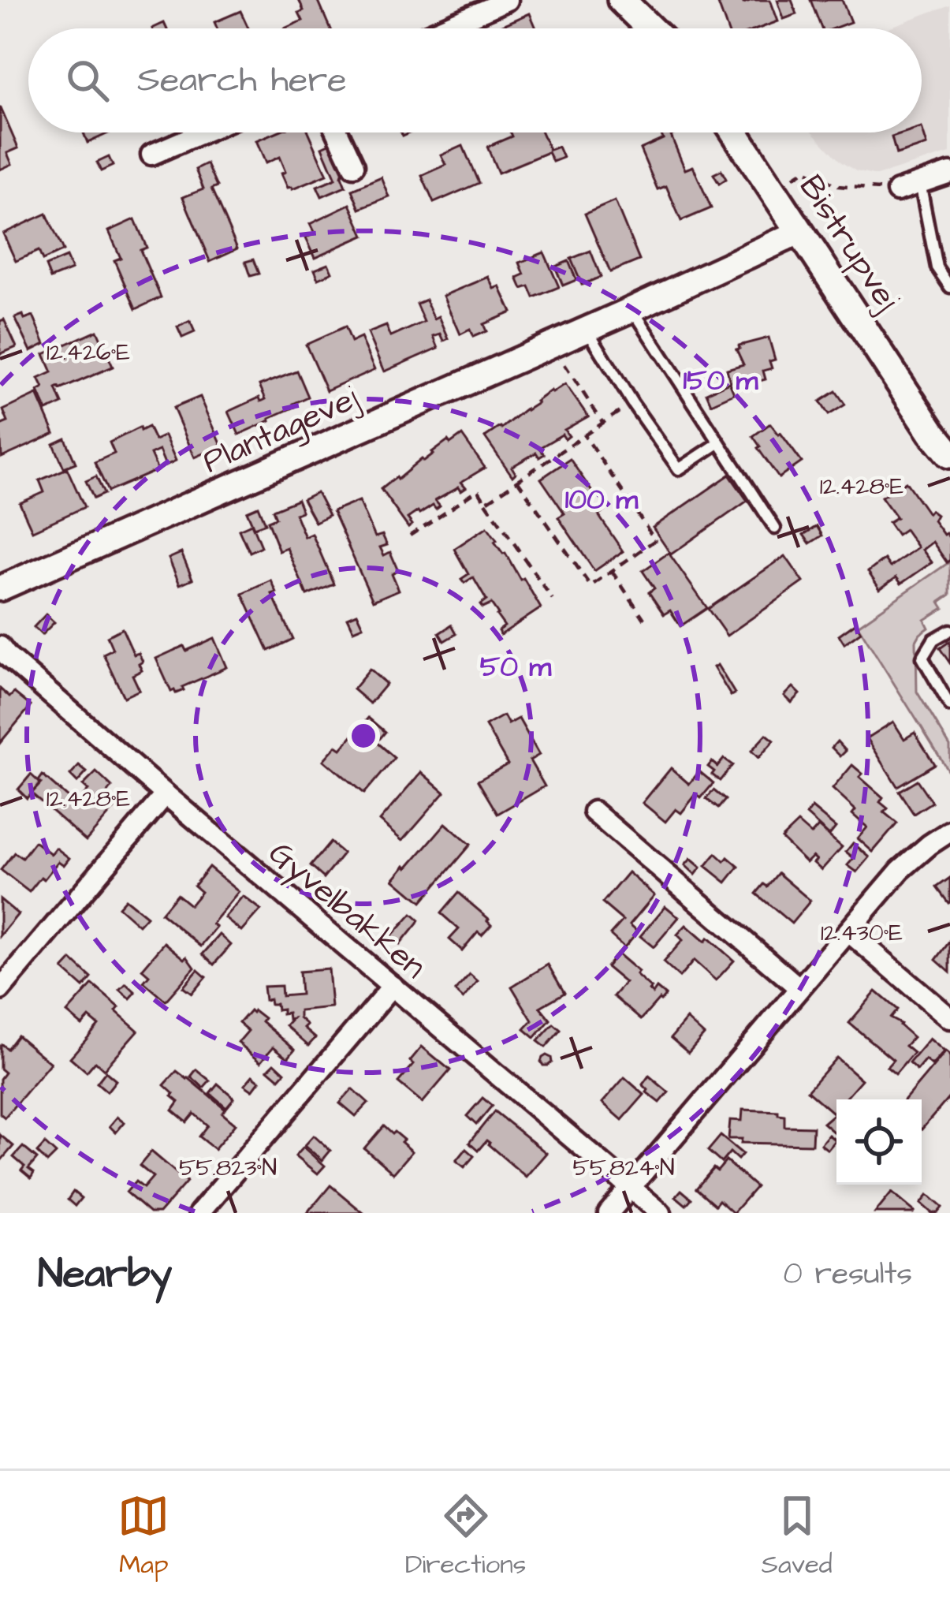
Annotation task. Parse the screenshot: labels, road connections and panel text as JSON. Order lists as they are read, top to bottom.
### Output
{
  "streets": {
    "main road": ["Bistrupvej"],
    "street": ["Plantagevej", "Gyvelbakken"]
  },
  "crossings": [
    ["Bistrupvej", "Plantagevej"]
  ],
  "page": {
    "search": "Search here",
    "heading": ["Nearby", "0 results"],
    "nav": ["Map", "Directions", "Saved"]
  },
  "coordinates": [
    "12.426°E",
    "12.428°E",
    "12.430°E",
    "55.823°N",
    "55.824°N"
  ],
  "rings": ["150 m", "100 m", "50 m"]
}
